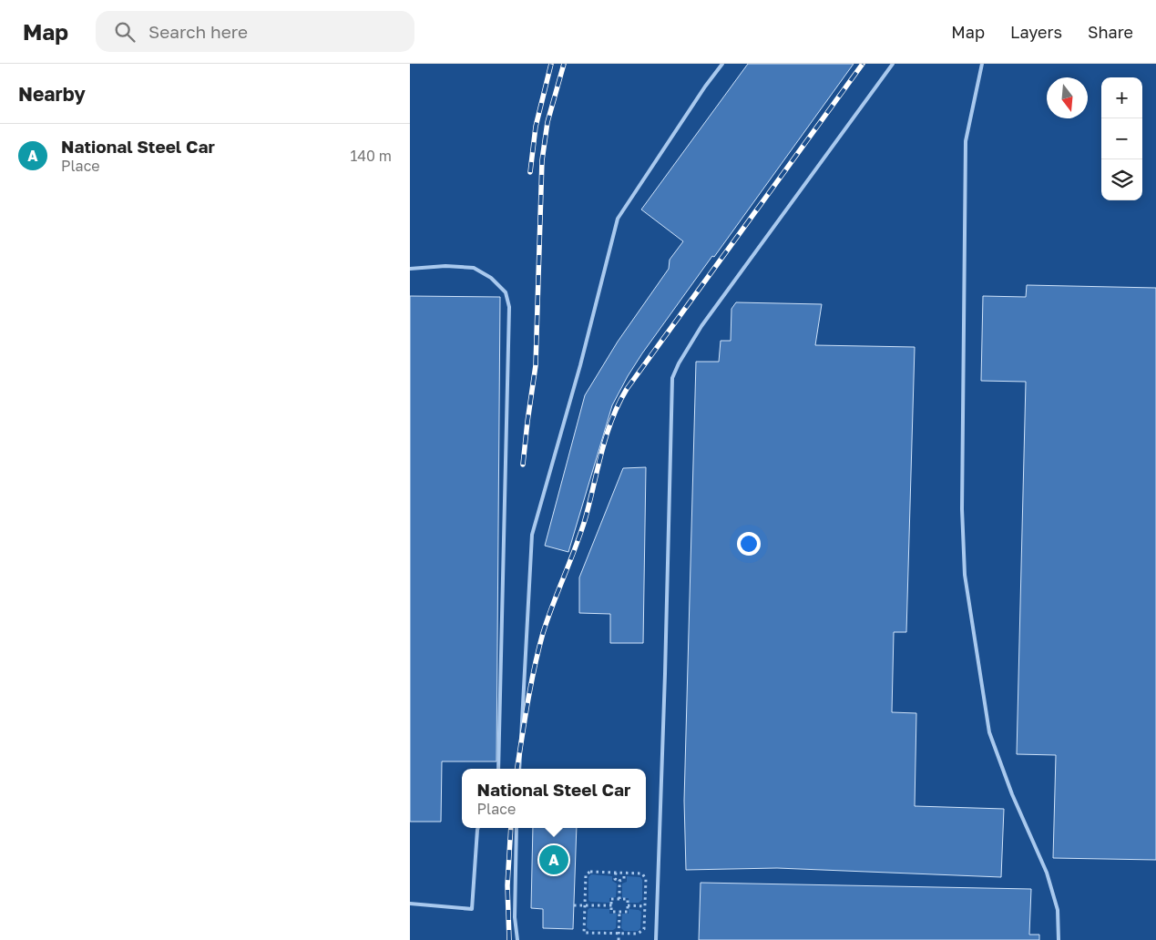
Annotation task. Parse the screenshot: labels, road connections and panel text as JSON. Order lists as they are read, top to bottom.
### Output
{
  "north": "bottom",
  "page": {
    "header": "Map",
    "search": "Search here",
    "nav": ["Map", "Layers", "Share"],
    "heading": "Nearby",
    "map_buttons": ["+", "−"],
    "list": [
      {
        "mark": "A",
        "name": "National Steel Car",
        "note": "Place",
        "value": "140 m"
      }
    ],
    "popup": ["National Steel Car", "Place"],
    "pins": "A"
  }
}
